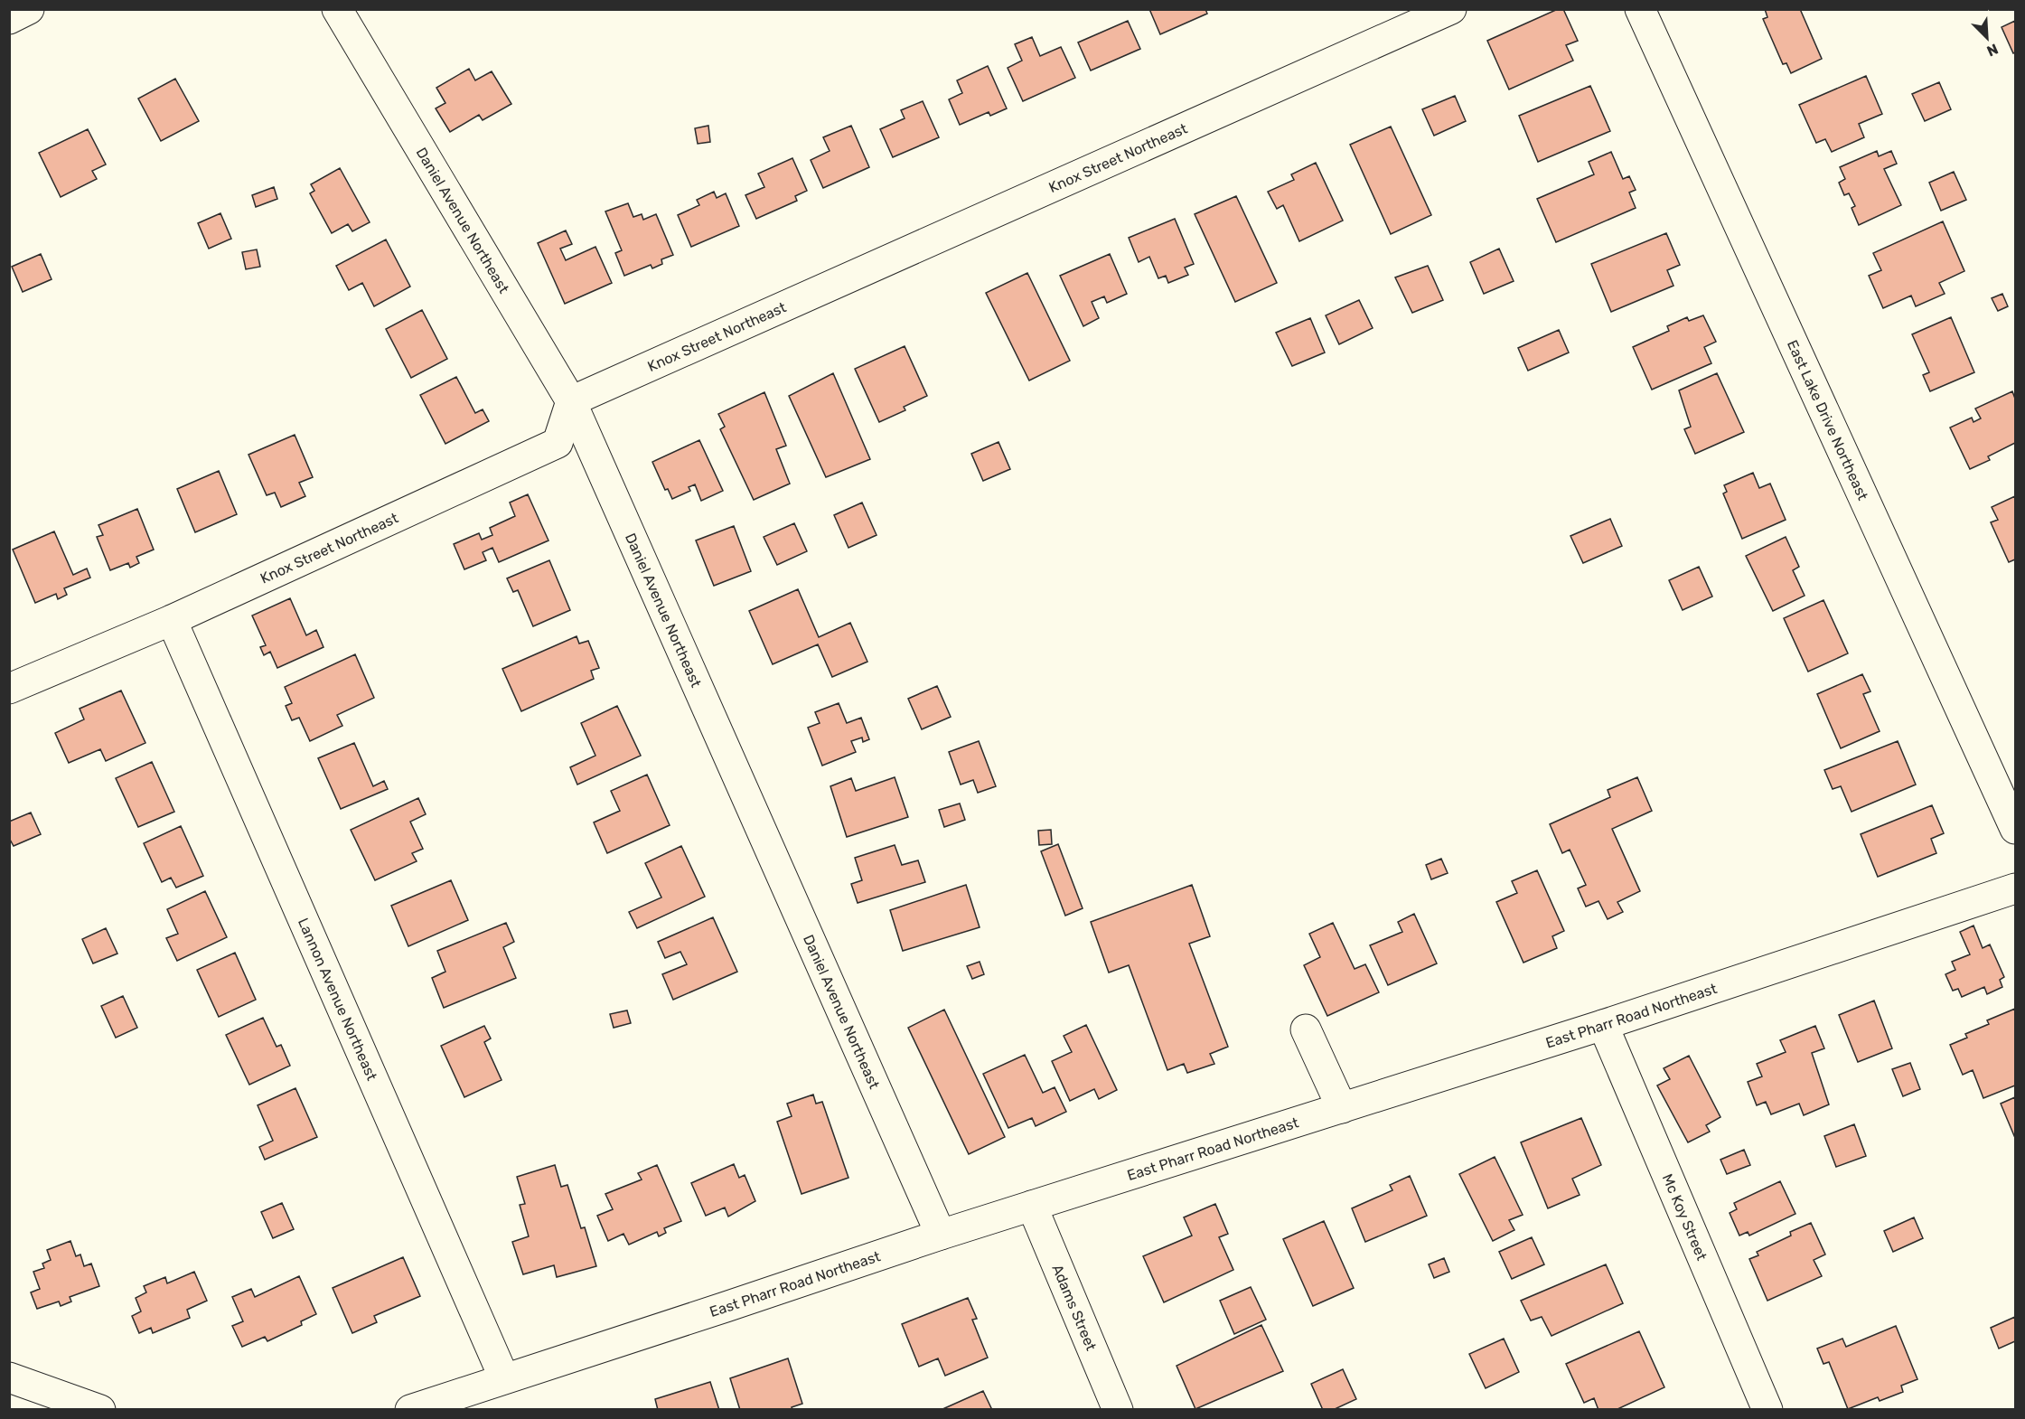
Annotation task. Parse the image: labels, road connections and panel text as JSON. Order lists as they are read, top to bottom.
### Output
{
  "streets": {
    "street": [
      "Knox Street Northeast",
      "Daniel Avenue Northeast",
      "East Lake Drive Northeast",
      "Lannon Avenue Northeast",
      "East Pharr Road Northeast",
      "Mc Koy Street",
      "Adams Street"
    ]
  },
  "crossings": [
    ["Knox Street Northeast", "Daniel Avenue Northeast"],
    ["Knox Street Northeast", "Lannon Avenue Northeast"],
    ["Daniel Avenue Northeast", "East Pharr Road Northeast"],
    ["Lannon Avenue Northeast", "East Pharr Road Northeast"],
    ["East Pharr Road Northeast", "Mc Koy Street"],
    ["East Pharr Road Northeast", "Adams Street"]
  ],
  "north": "bottom right"
}
